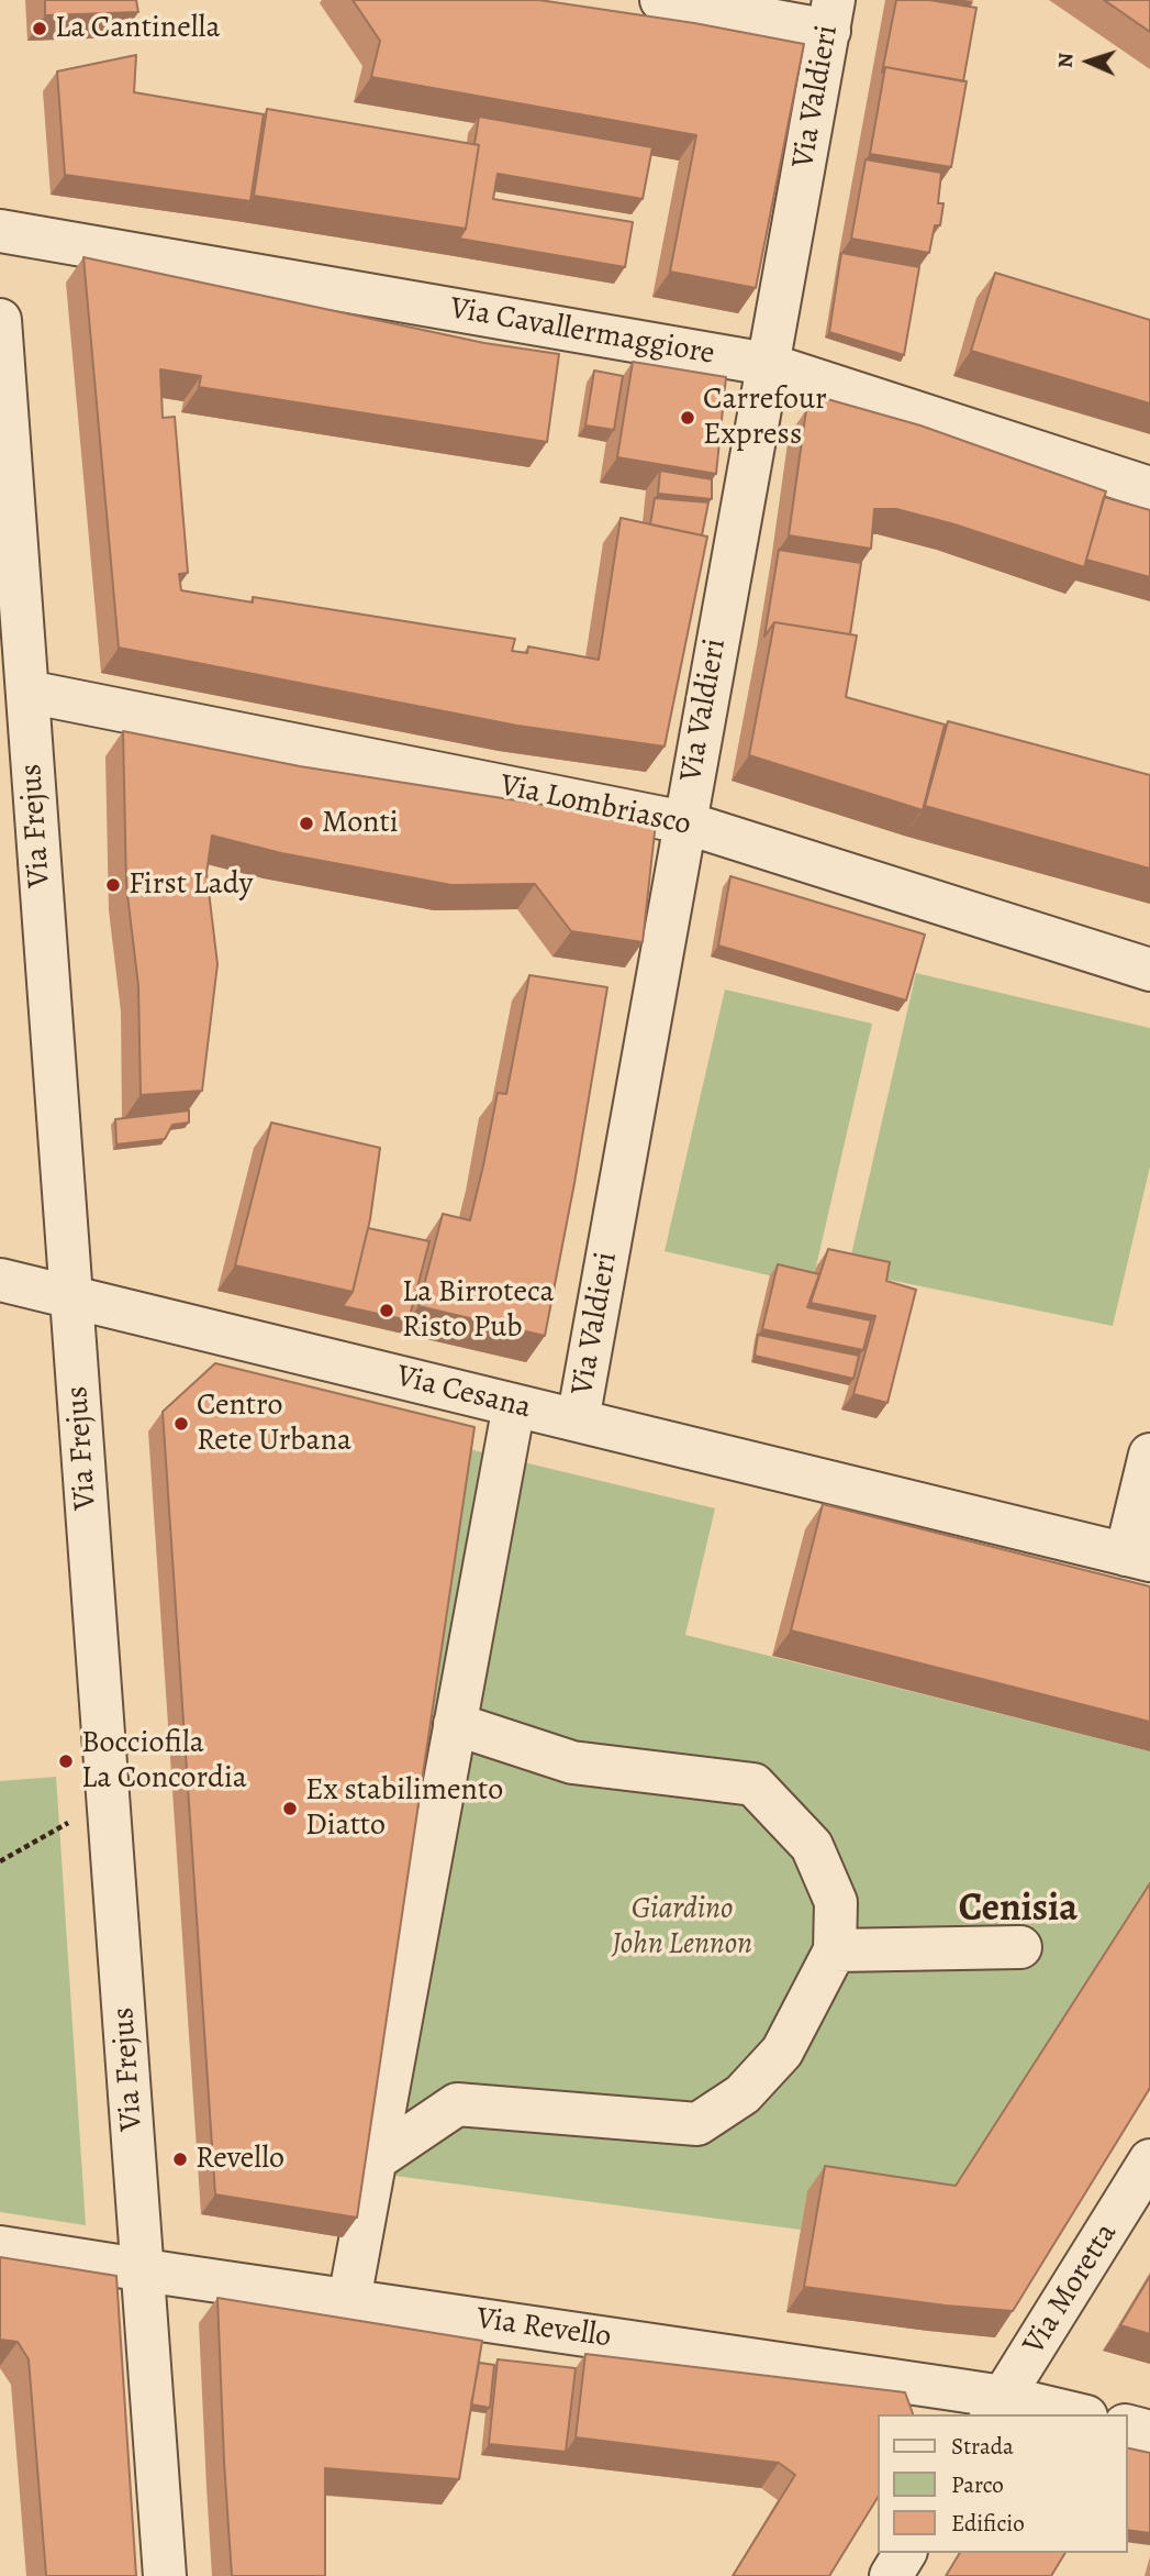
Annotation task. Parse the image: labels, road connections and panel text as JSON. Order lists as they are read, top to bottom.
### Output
{
  "streets": {
    "street": [
      "Via Valdieri",
      "Via Cavallermaggiore",
      "Via Lombriasco",
      "Via Frejus",
      "Via Cesana",
      "Via Moretta",
      "Via Revello"
    ]
  },
  "crossings": [
    ["Via Valdieri", "Via Cavallermaggiore"],
    ["Via Valdieri", "Via Lombriasco"],
    ["Via Valdieri", "Via Cesana"],
    ["Via Lombriasco", "Via Frejus"],
    ["Via Frejus", "Via Cesana"],
    ["Via Frejus", "Via Revello"],
    ["Via Moretta", "Via Revello"]
  ],
  "districts": ["Cenisia"],
  "parks": ["Giardino John Lennon"],
  "places": [
    "La Cantinella",
    "Carrefour Express",
    "Monti",
    "First Lady",
    "La Birroteca Risto Pub",
    "Centro Rete Urbana",
    "Bocciofila La Concordia",
    "Ex stabilimento Diatto",
    "Revello"
  ],
  "legend": ["Strada", "Parco", "Edificio"],
  "north": "left"
}
